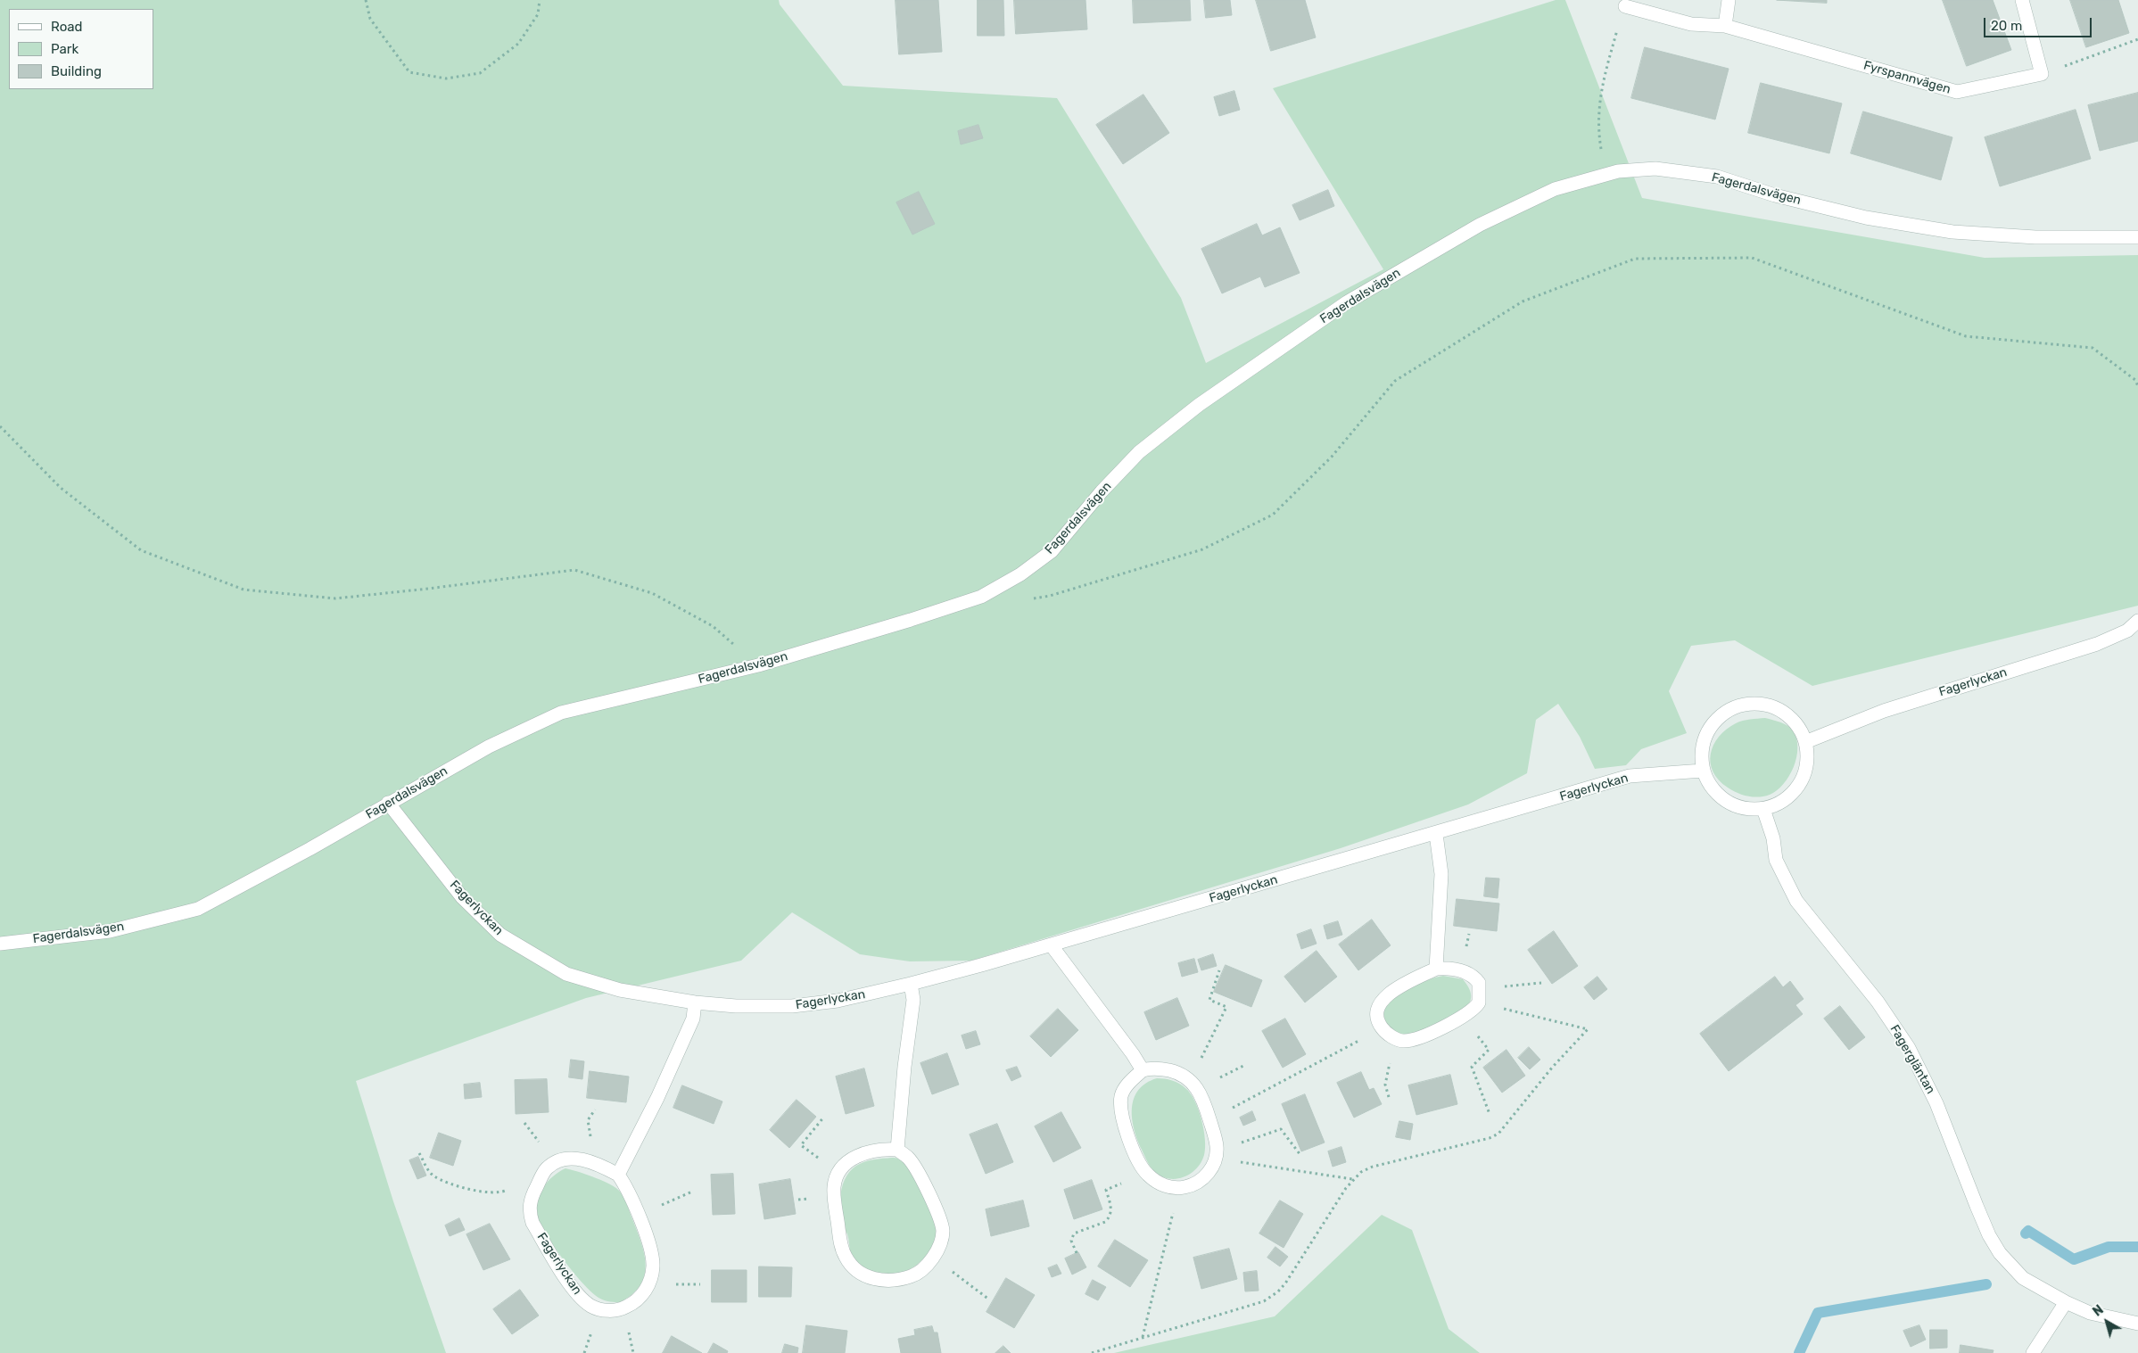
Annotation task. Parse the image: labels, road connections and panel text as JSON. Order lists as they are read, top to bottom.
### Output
{
  "streets": {
    "street": [
      "Fyrspannvägen",
      "Fagerdalsvägen",
      "Fagerlyckan",
      "Fagergläntan"
    ]
  },
  "crossings": [
    ["Fagerdalsvägen", "Fagerlyckan"],
    ["Fagerlyckan", "Fagergläntan"]
  ],
  "legend": ["Road", "Park", "Building"],
  "scale_bar": "20 m",
  "north": "top left"
}
